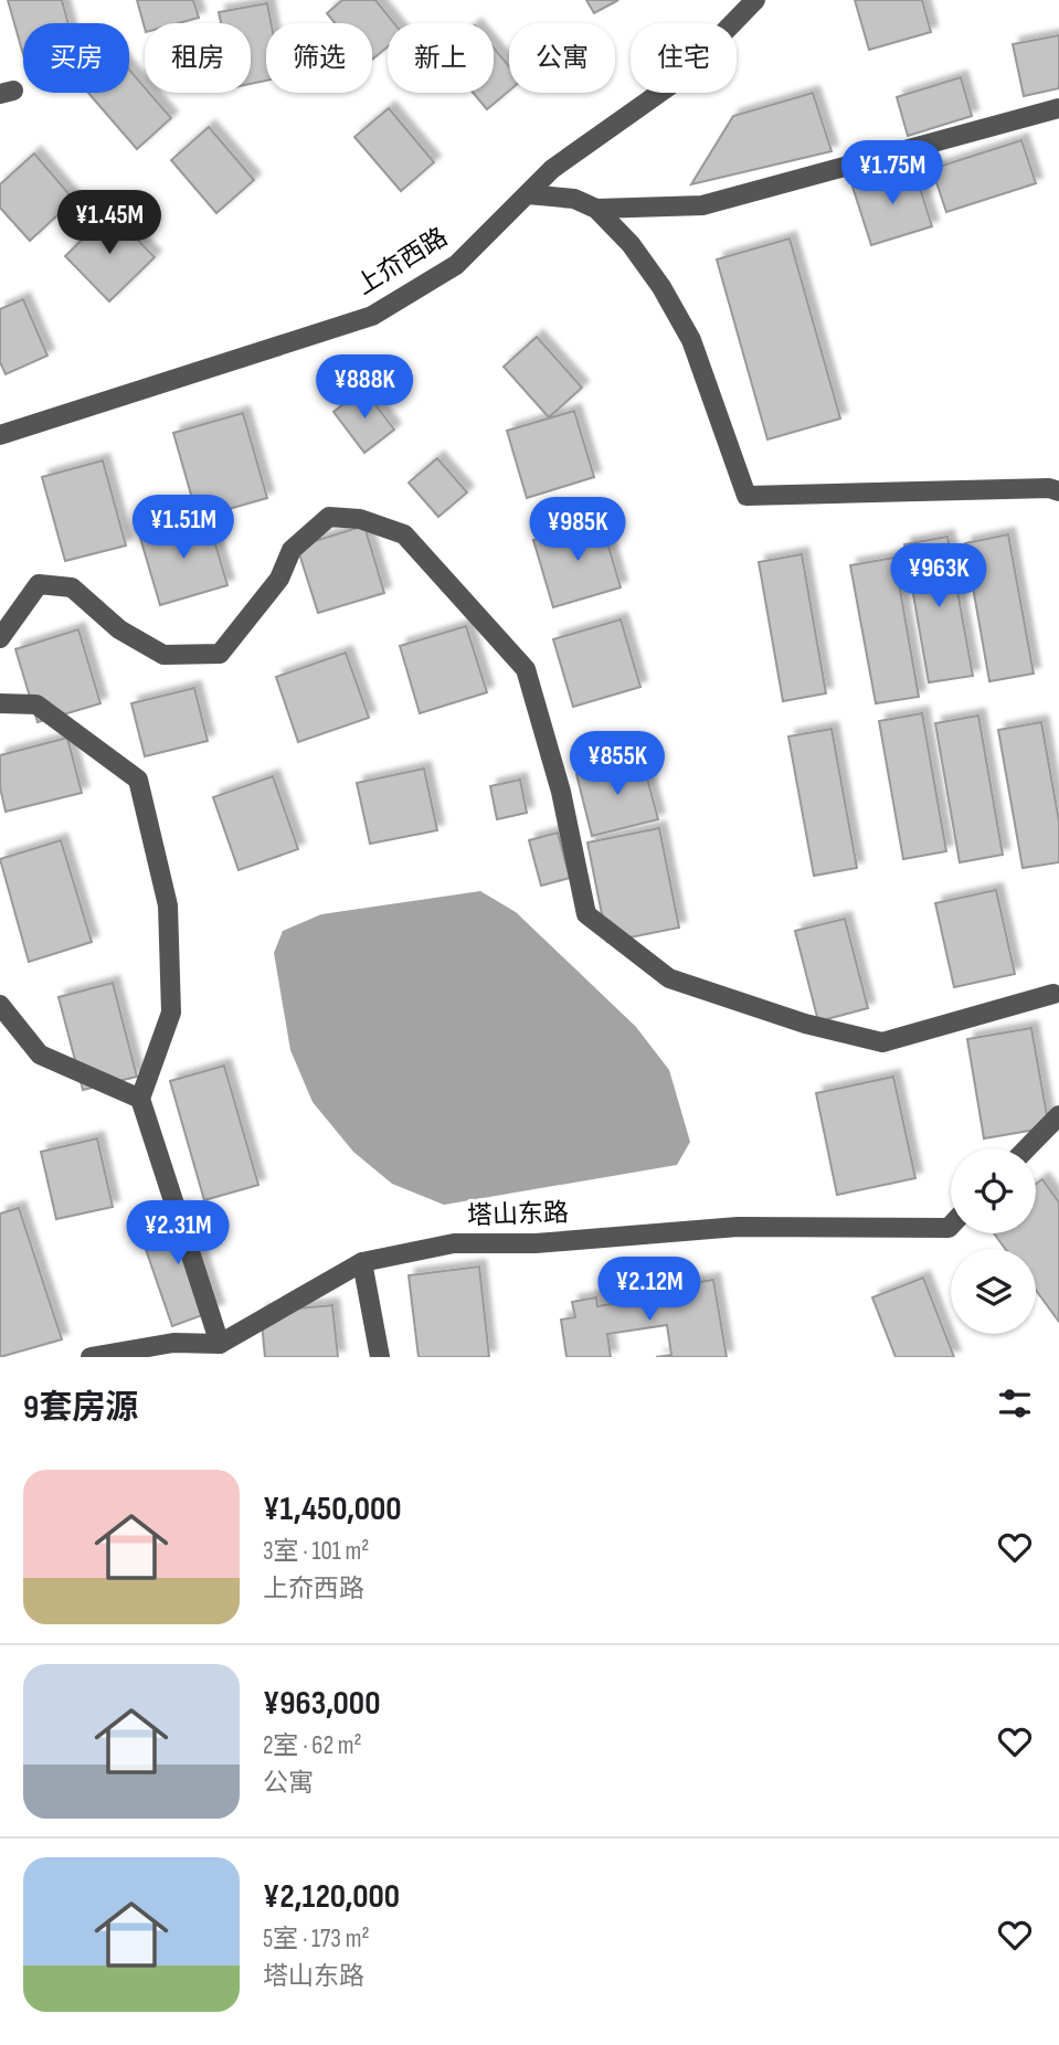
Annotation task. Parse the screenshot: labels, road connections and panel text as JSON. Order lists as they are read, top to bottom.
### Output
{
  "streets": {
    "street": ["上夼西路", "塔山东路"]
  },
  "page": {
    "chip": [
      "买房",
      "租房",
      "筛选",
      "新上",
      "公寓",
      "住宅"
    ],
    "price": [
      "¥1.75M",
      "¥1.45M",
      "¥888K",
      "¥1.51M",
      "¥985K",
      "¥963K",
      "¥855K",
      "¥2.31M",
      "¥2.12M"
    ],
    "heading": "9套房源",
    "list": [
      {
        "name": "¥1,450,000",
        "note": "3室 · 101 m² · 上夼西路"
      },
      {
        "name": "¥963,000",
        "note": "2室 · 62 m² · 公寓"
      },
      {
        "name": "¥2,120,000",
        "note": "5室 · 173 m² · 塔山东路"
      }
    ]
  }
}
